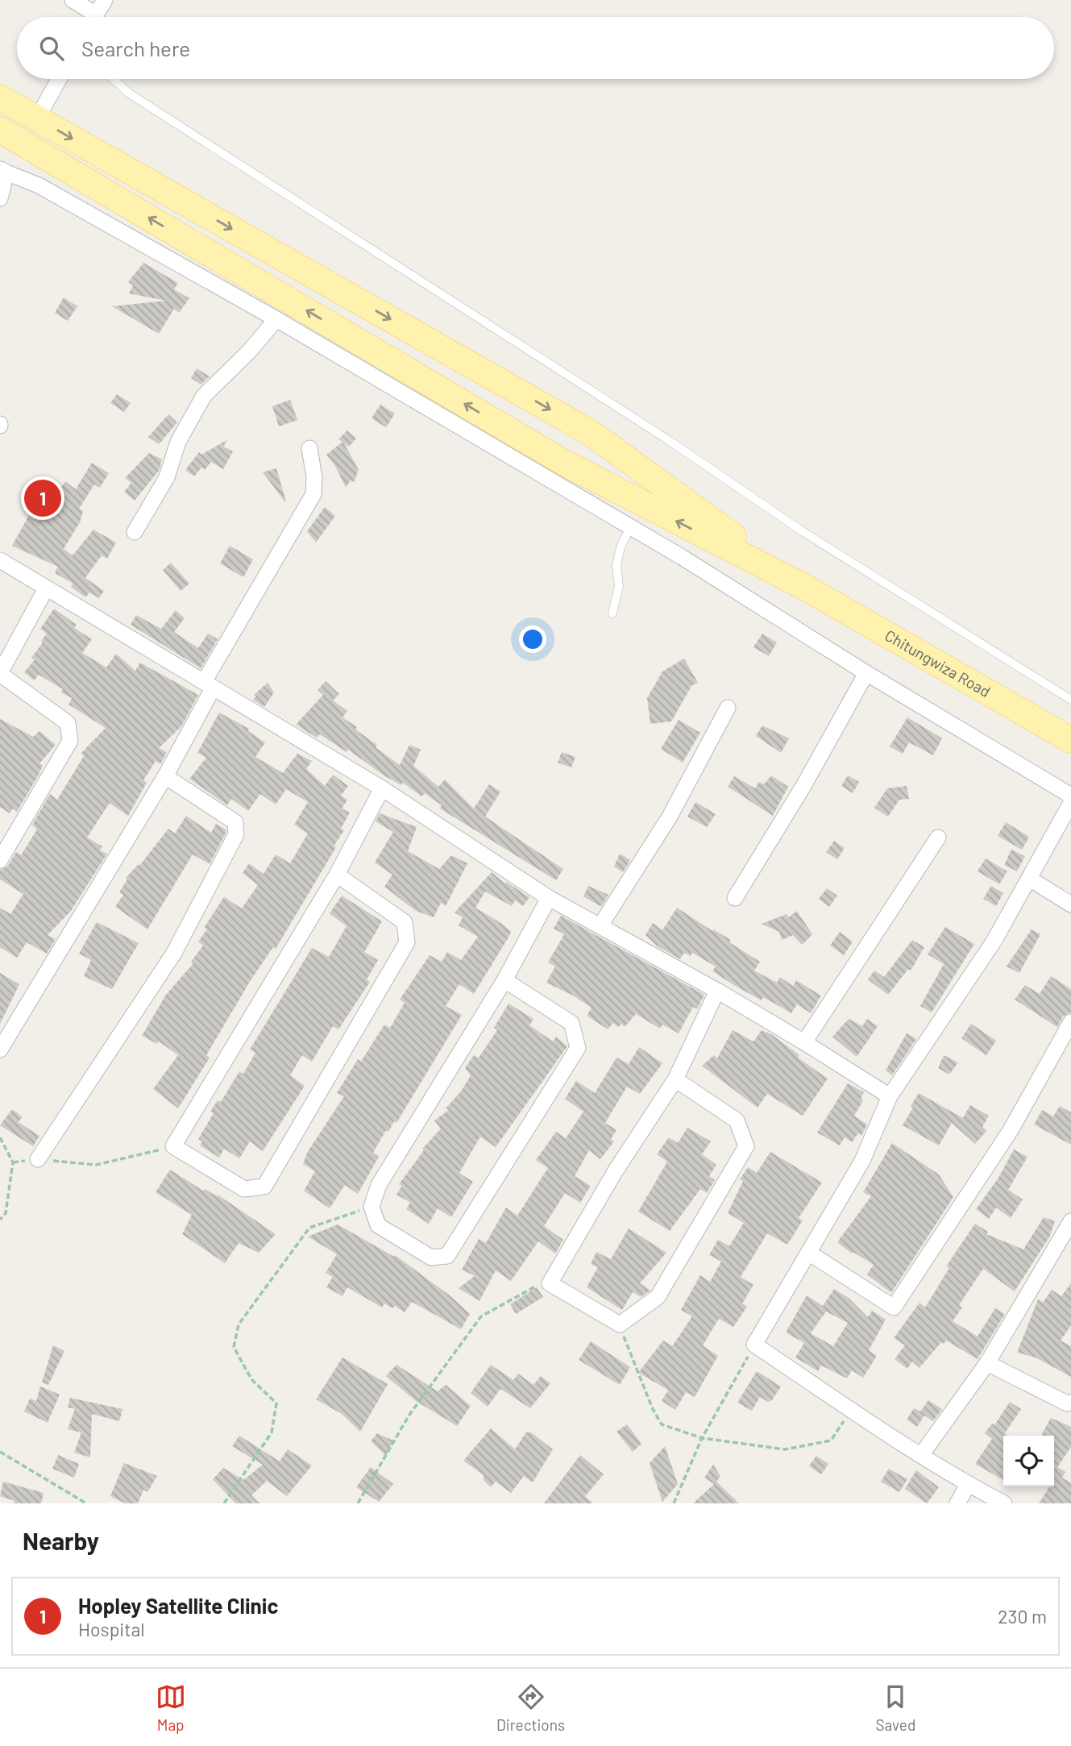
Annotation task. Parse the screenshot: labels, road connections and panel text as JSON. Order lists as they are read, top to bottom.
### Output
{
  "streets": {
    "main road": ["Chitungwiza Road"]
  },
  "page": {
    "search": "Search here",
    "pins": "1",
    "heading": "Nearby",
    "list": [
      {
        "mark": "1",
        "name": "Hopley Satellite Clinic",
        "note": "Hospital",
        "value": "230 m"
      }
    ],
    "nav": ["Map", "Directions", "Saved"]
  }
}
